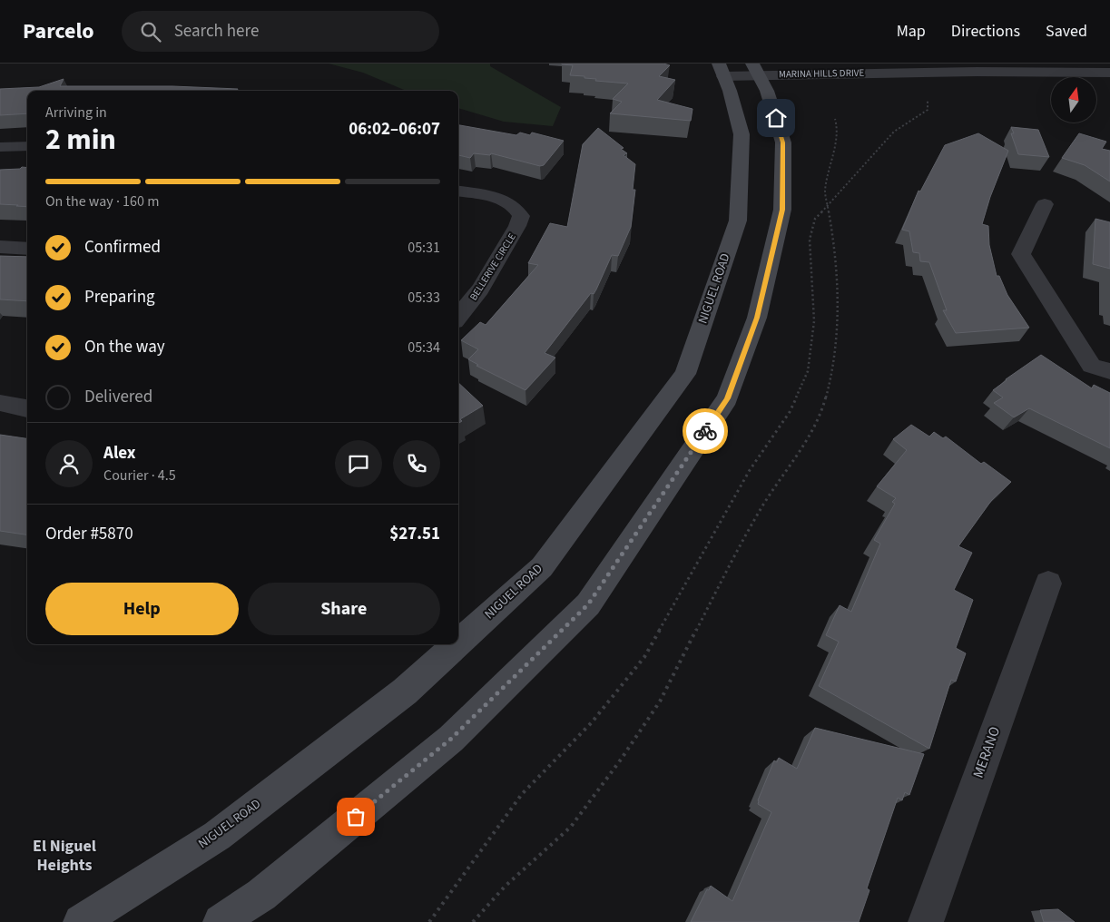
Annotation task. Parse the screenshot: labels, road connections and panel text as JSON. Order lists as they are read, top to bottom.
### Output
{
  "streets": {
    "main road": ["NIGUEL ROAD"],
    "street": ["MARINA HILLS DRIVE", "BELLERIVE CIRCLE", "MERANO"]
  },
  "crossings": [
    ["MARINA HILLS DRIVE", "NIGUEL ROAD"]
  ],
  "districts": ["El Niguel Heights"],
  "north": "top",
  "page": {
    "header": "Parcelo",
    "search": "Search here",
    "nav": ["Map", "Directions", "Saved"],
    "heading": ["2 min", "Arriving in", "06:02–06:07"],
    "panel": [
      "Alex",
      "Courier · 4.5",
      "Order #5870",
      "$27.51"
    ],
    "bar": "On the way · 160 m",
    "list": [
      ["Confirmed", "05:31"],
      ["Preparing", "05:33"],
      ["On the way", "05:34"],
      "Delivered"
    ],
    "buttons": ["Help", "Share"]
  }
}
